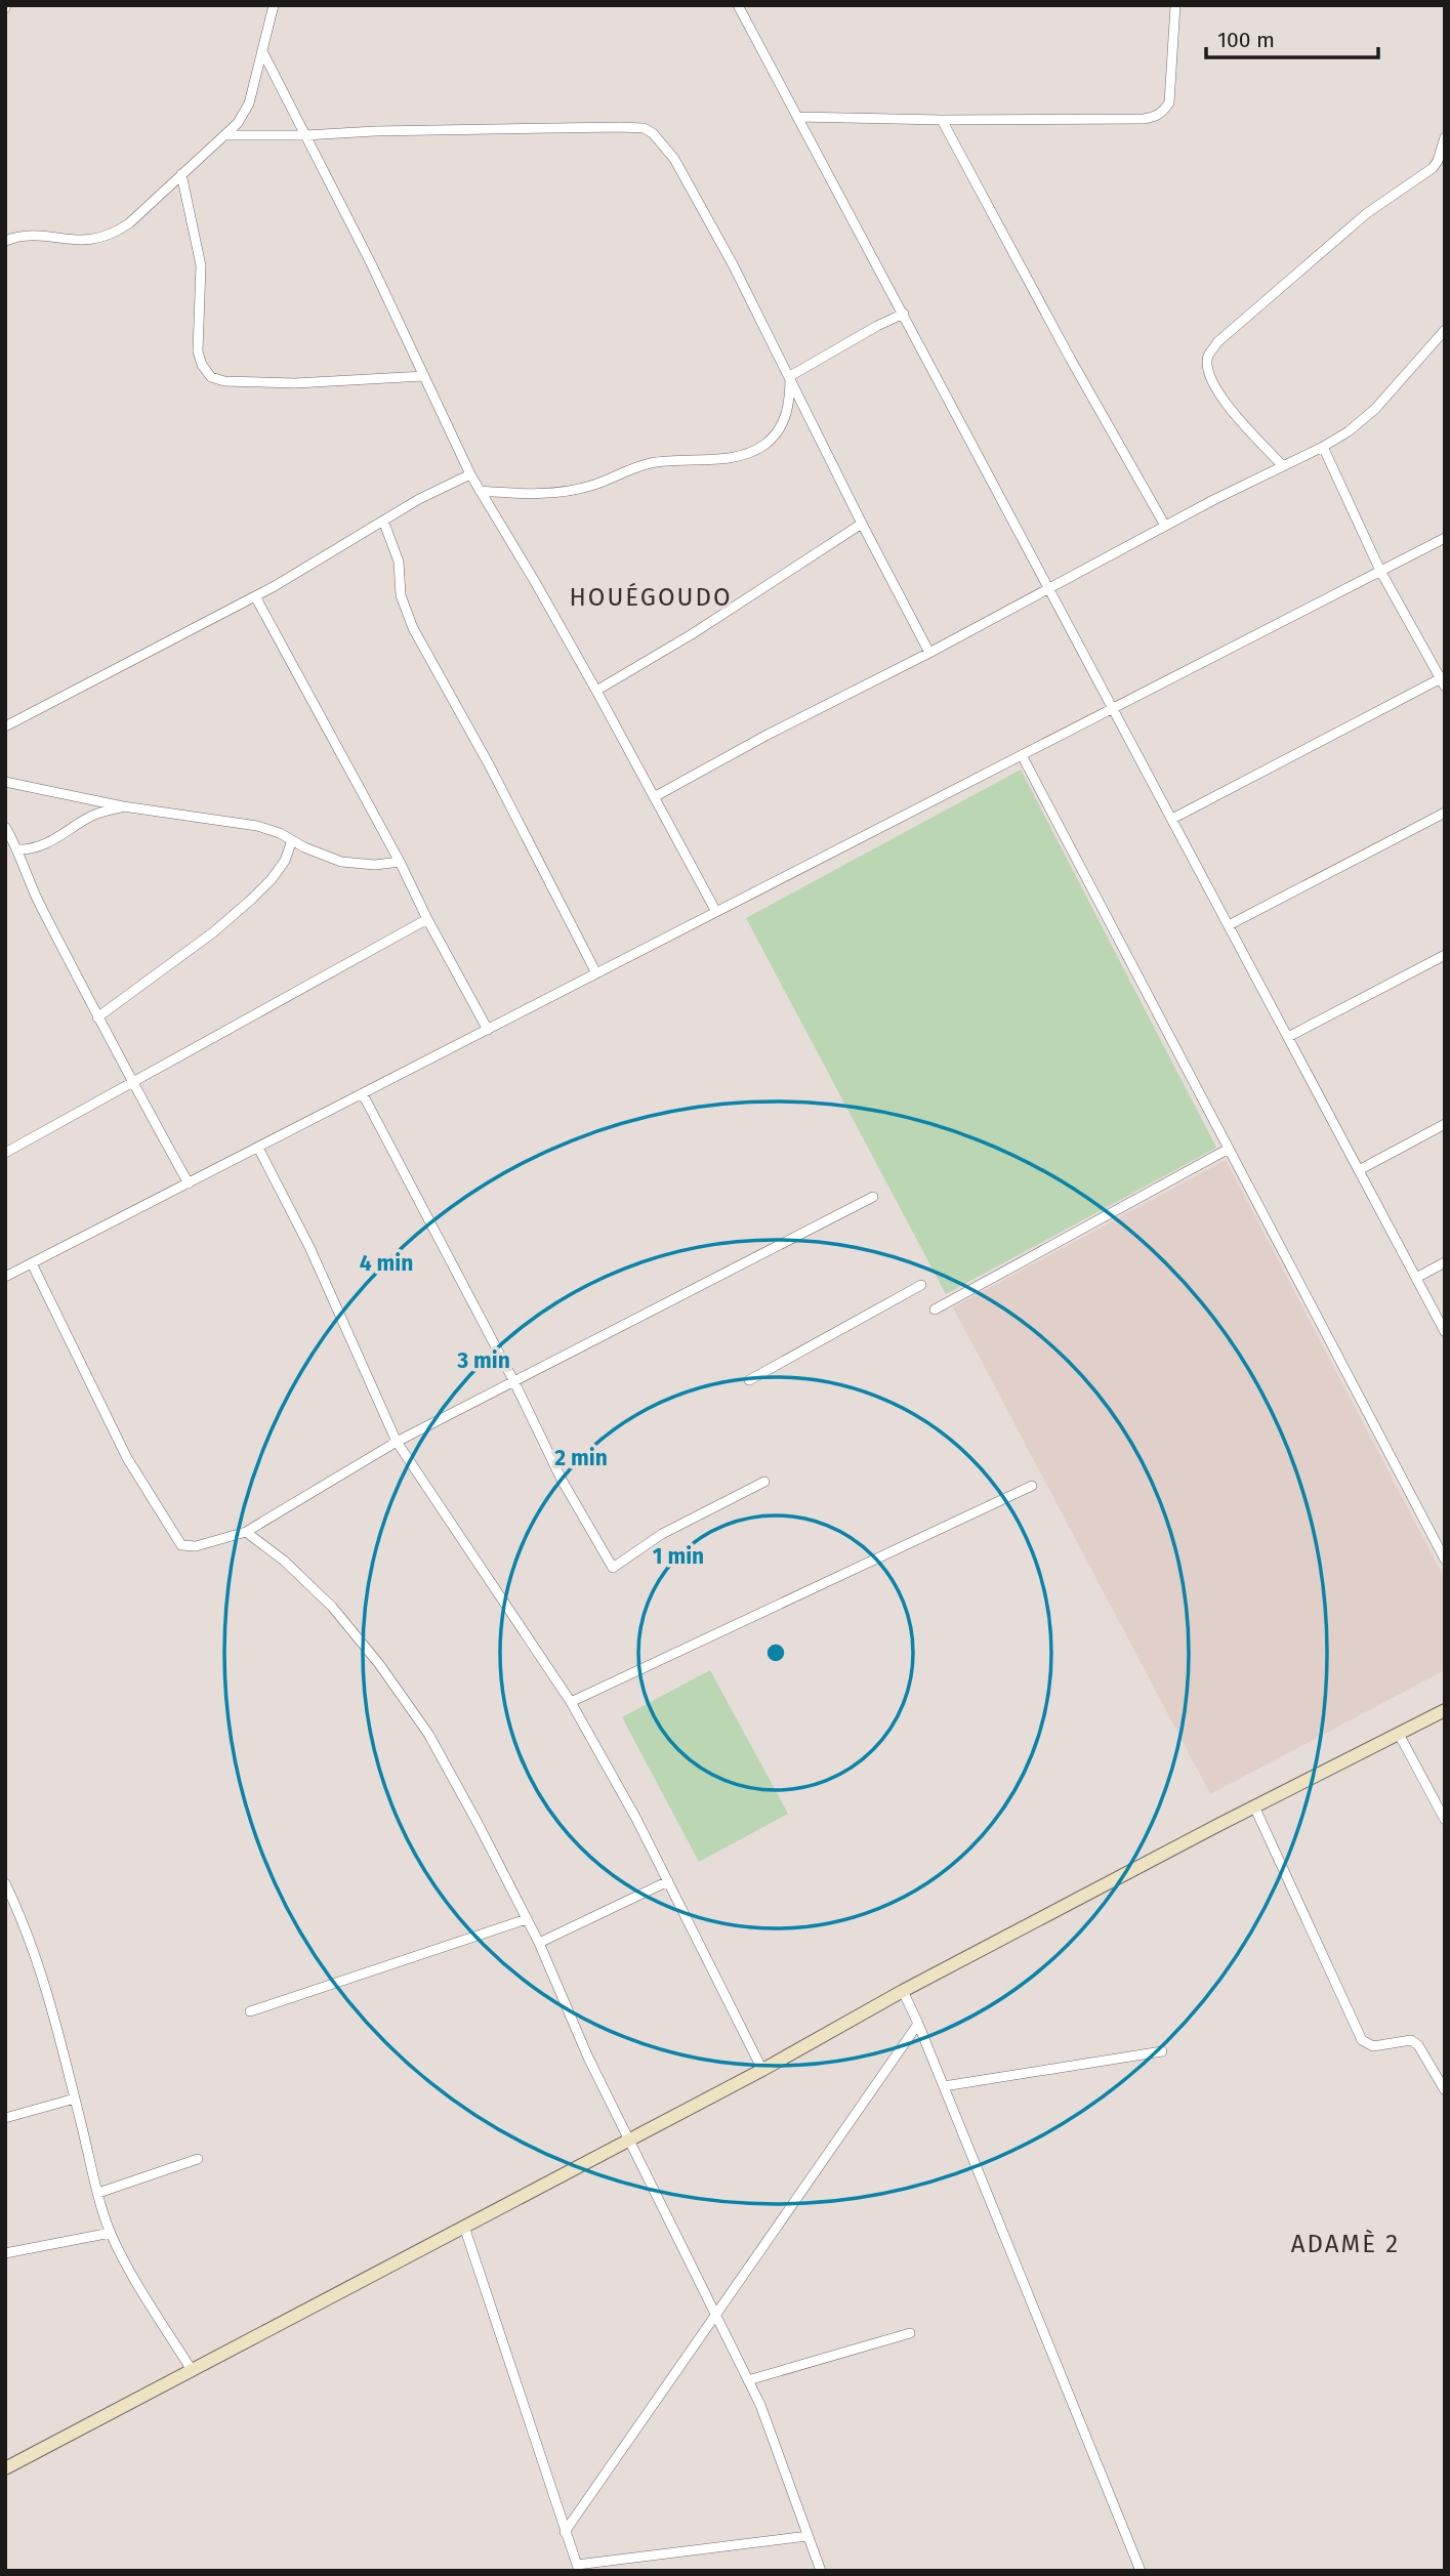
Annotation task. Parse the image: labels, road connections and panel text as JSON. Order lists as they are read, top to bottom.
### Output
{
  "districts": ["HOUÉGOUDO", "ADAMÈ 2"],
  "scale_bar": "100 m",
  "rings": [
    "4 min",
    "3 min",
    "2 min",
    "1 min"
  ]
}
